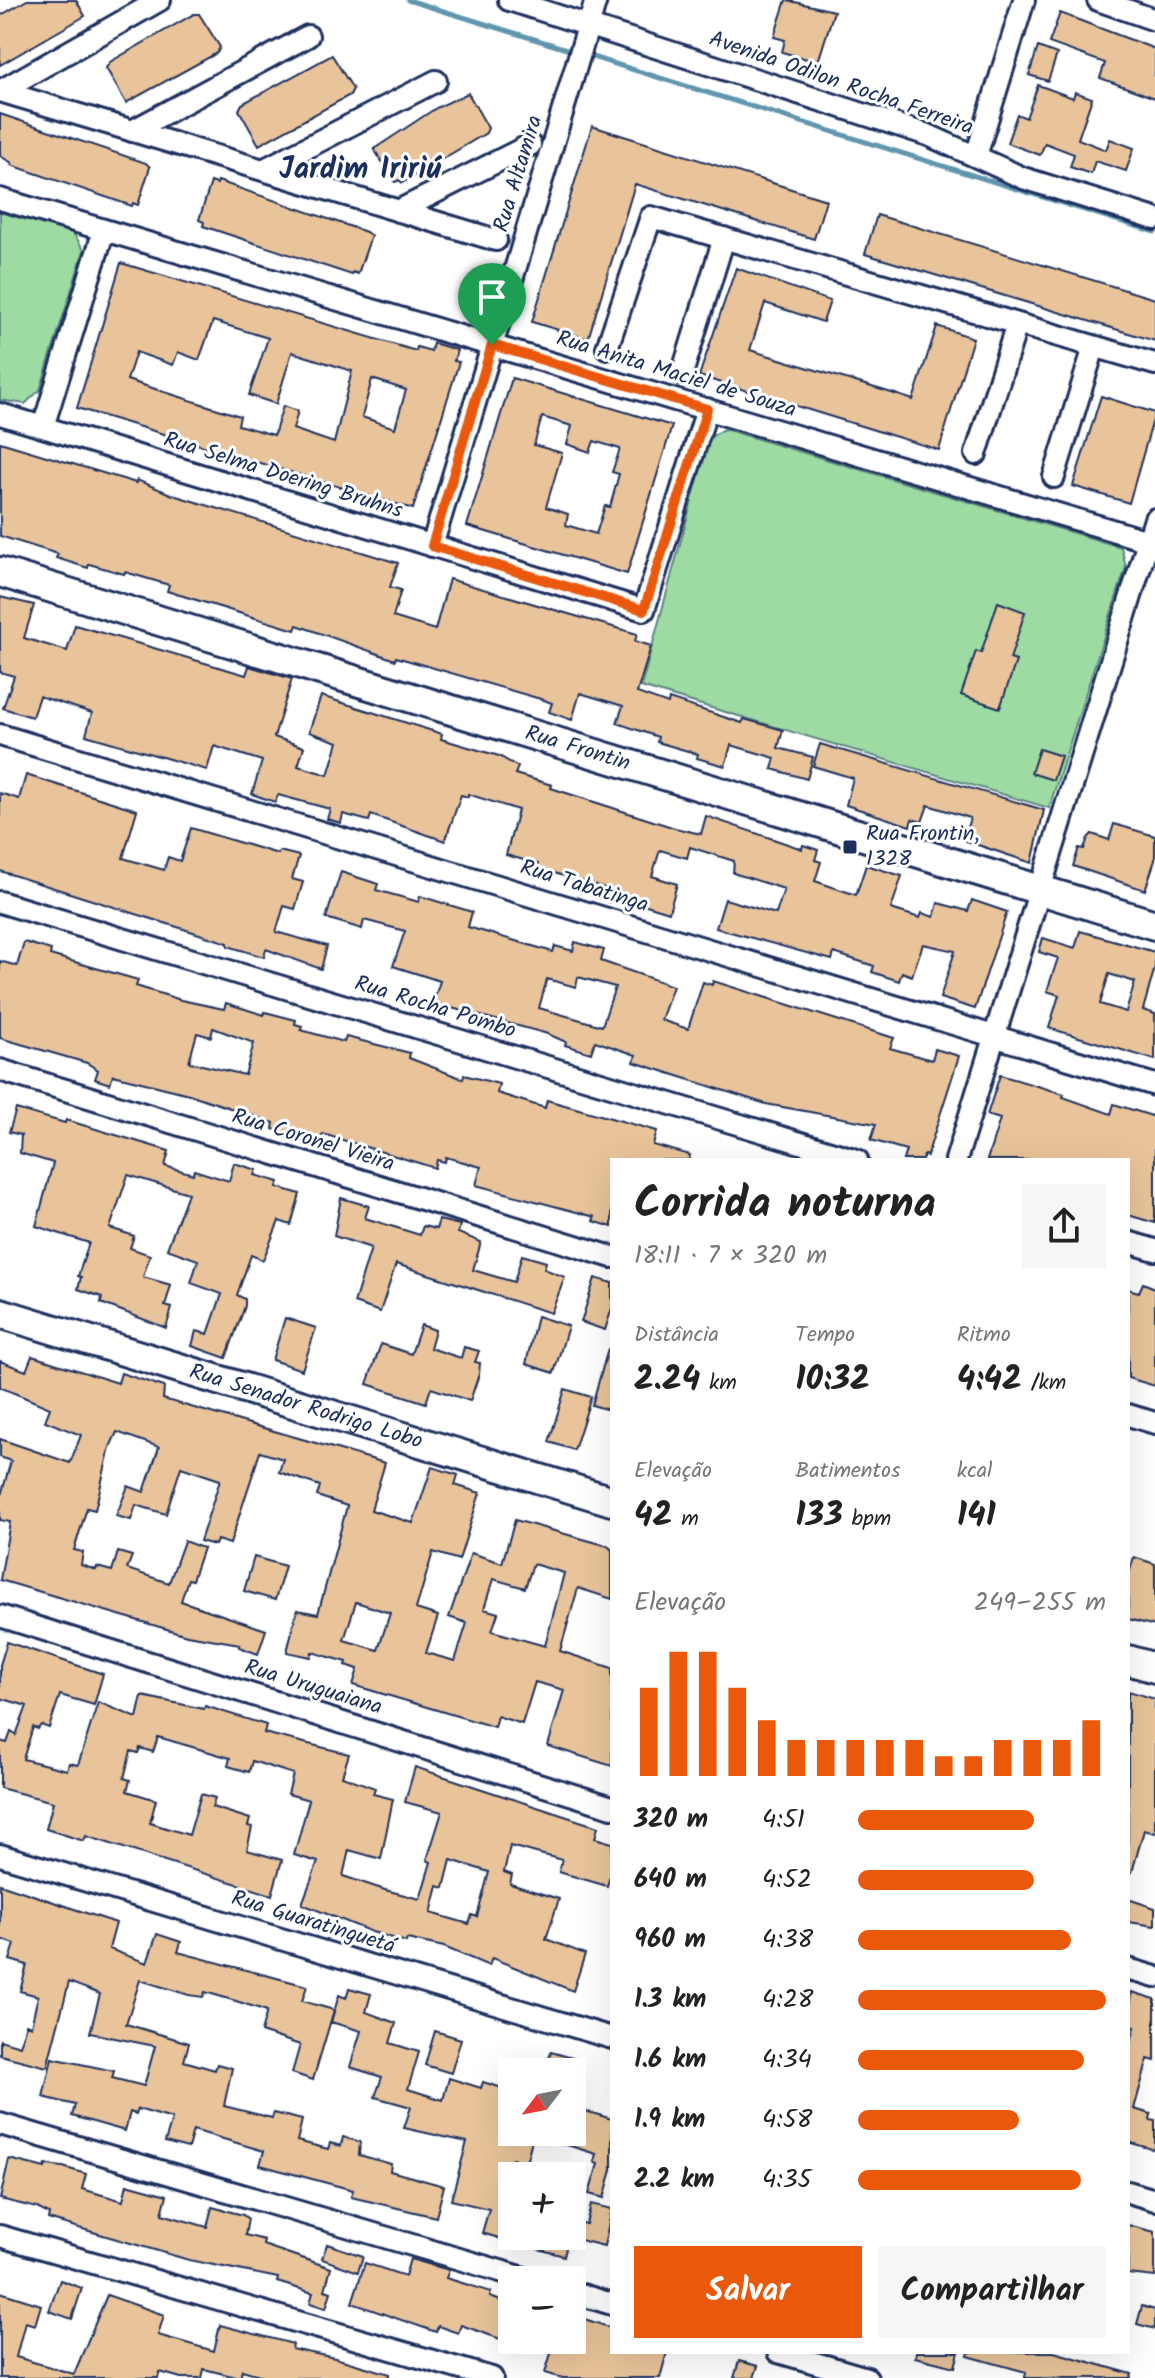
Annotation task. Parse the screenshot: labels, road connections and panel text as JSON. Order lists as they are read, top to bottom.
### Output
{
  "streets": {
    "street": [
      "Avenida Odilon Rocha Ferreira",
      "Rua Altamira",
      "Rua Anita Maciel de Souza",
      "Rua Selma Doering Bruhns",
      "Rua Frontin",
      "Rua Tabatinga",
      "Rua Rocha Pombo",
      "Rua Coronel Vieira",
      "Rua Senador Rodrigo Lobo",
      "Rua Uruguaiana",
      "Rua Guaratinguetá"
    ]
  },
  "crossings": [
    ["Avenida Odilon Rocha Ferreira", "Rua Altamira"],
    ["Rua Altamira", "Rua Anita Maciel de Souza"],
    ["Rua Altamira", "Rua Selma Doering Bruhns"],
    ["Rua Anita Maciel de Souza", "Rua Selma Doering Bruhns"]
  ],
  "districts": ["Jardim Iririú"],
  "places": {
    "transit": ["Rua Frontin, 1328"]
  },
  "north": "bottom left",
  "page": {
    "heading": ["Corrida noturna", "18:11 · 7 × 320 m"],
    "stats": [
      ["Distância", "2.24 km"],
      ["Tempo", "10:32"],
      ["Ritmo", "4:42 /km"],
      ["Elevação", "42 m"],
      ["Batimentos", "133 bpm"],
      ["kcal", "141"]
    ],
    "chart": ["Elevação", "249–255 m"],
    "list": [
      {
        "name": "320 m",
        "note": "4:51"
      },
      {
        "name": "640 m",
        "note": "4:52"
      },
      {
        "name": "960 m",
        "note": "4:38"
      },
      {
        "name": "1.3 km",
        "note": "4:28"
      },
      {
        "name": "1.6 km",
        "note": "4:34"
      },
      {
        "name": "1.9 km",
        "note": "4:58"
      },
      {
        "name": "2.2 km",
        "note": "4:35"
      }
    ],
    "map_buttons": ["+", "−"],
    "buttons": ["Salvar", "Compartilhar"]
  }
}
